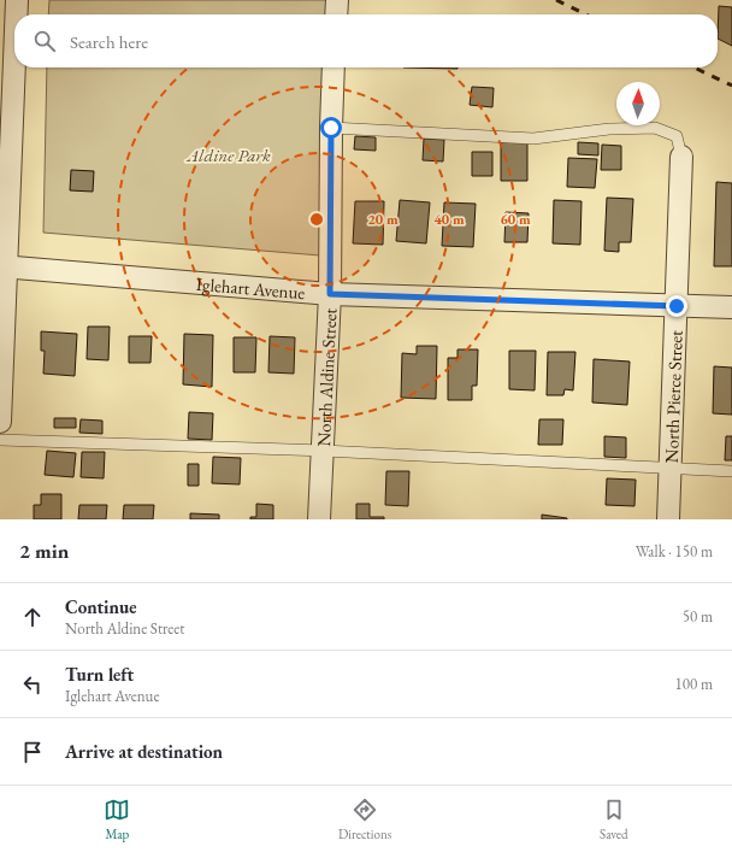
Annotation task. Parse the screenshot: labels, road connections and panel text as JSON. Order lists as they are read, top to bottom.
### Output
{
  "streets": {
    "street": ["Iglehart Avenue", "North Aldine Street", "North Pierce Street"]
  },
  "crossings": [
    ["Iglehart Avenue", "North Aldine Street"],
    ["Iglehart Avenue", "North Pierce Street"]
  ],
  "parks": ["Aldine Park"],
  "north": "top",
  "page": {
    "search": "Search here",
    "heading": ["2 min", "Walk · 150 m"],
    "list": [
      ["Continue", "North Aldine Street", "50 m"],
      ["Turn left", "Iglehart Avenue", "100 m"],
      "Arrive at destination"
    ],
    "nav": ["Map", "Directions", "Saved"]
  },
  "rings": ["20 m", "40 m", "60 m"]
}
